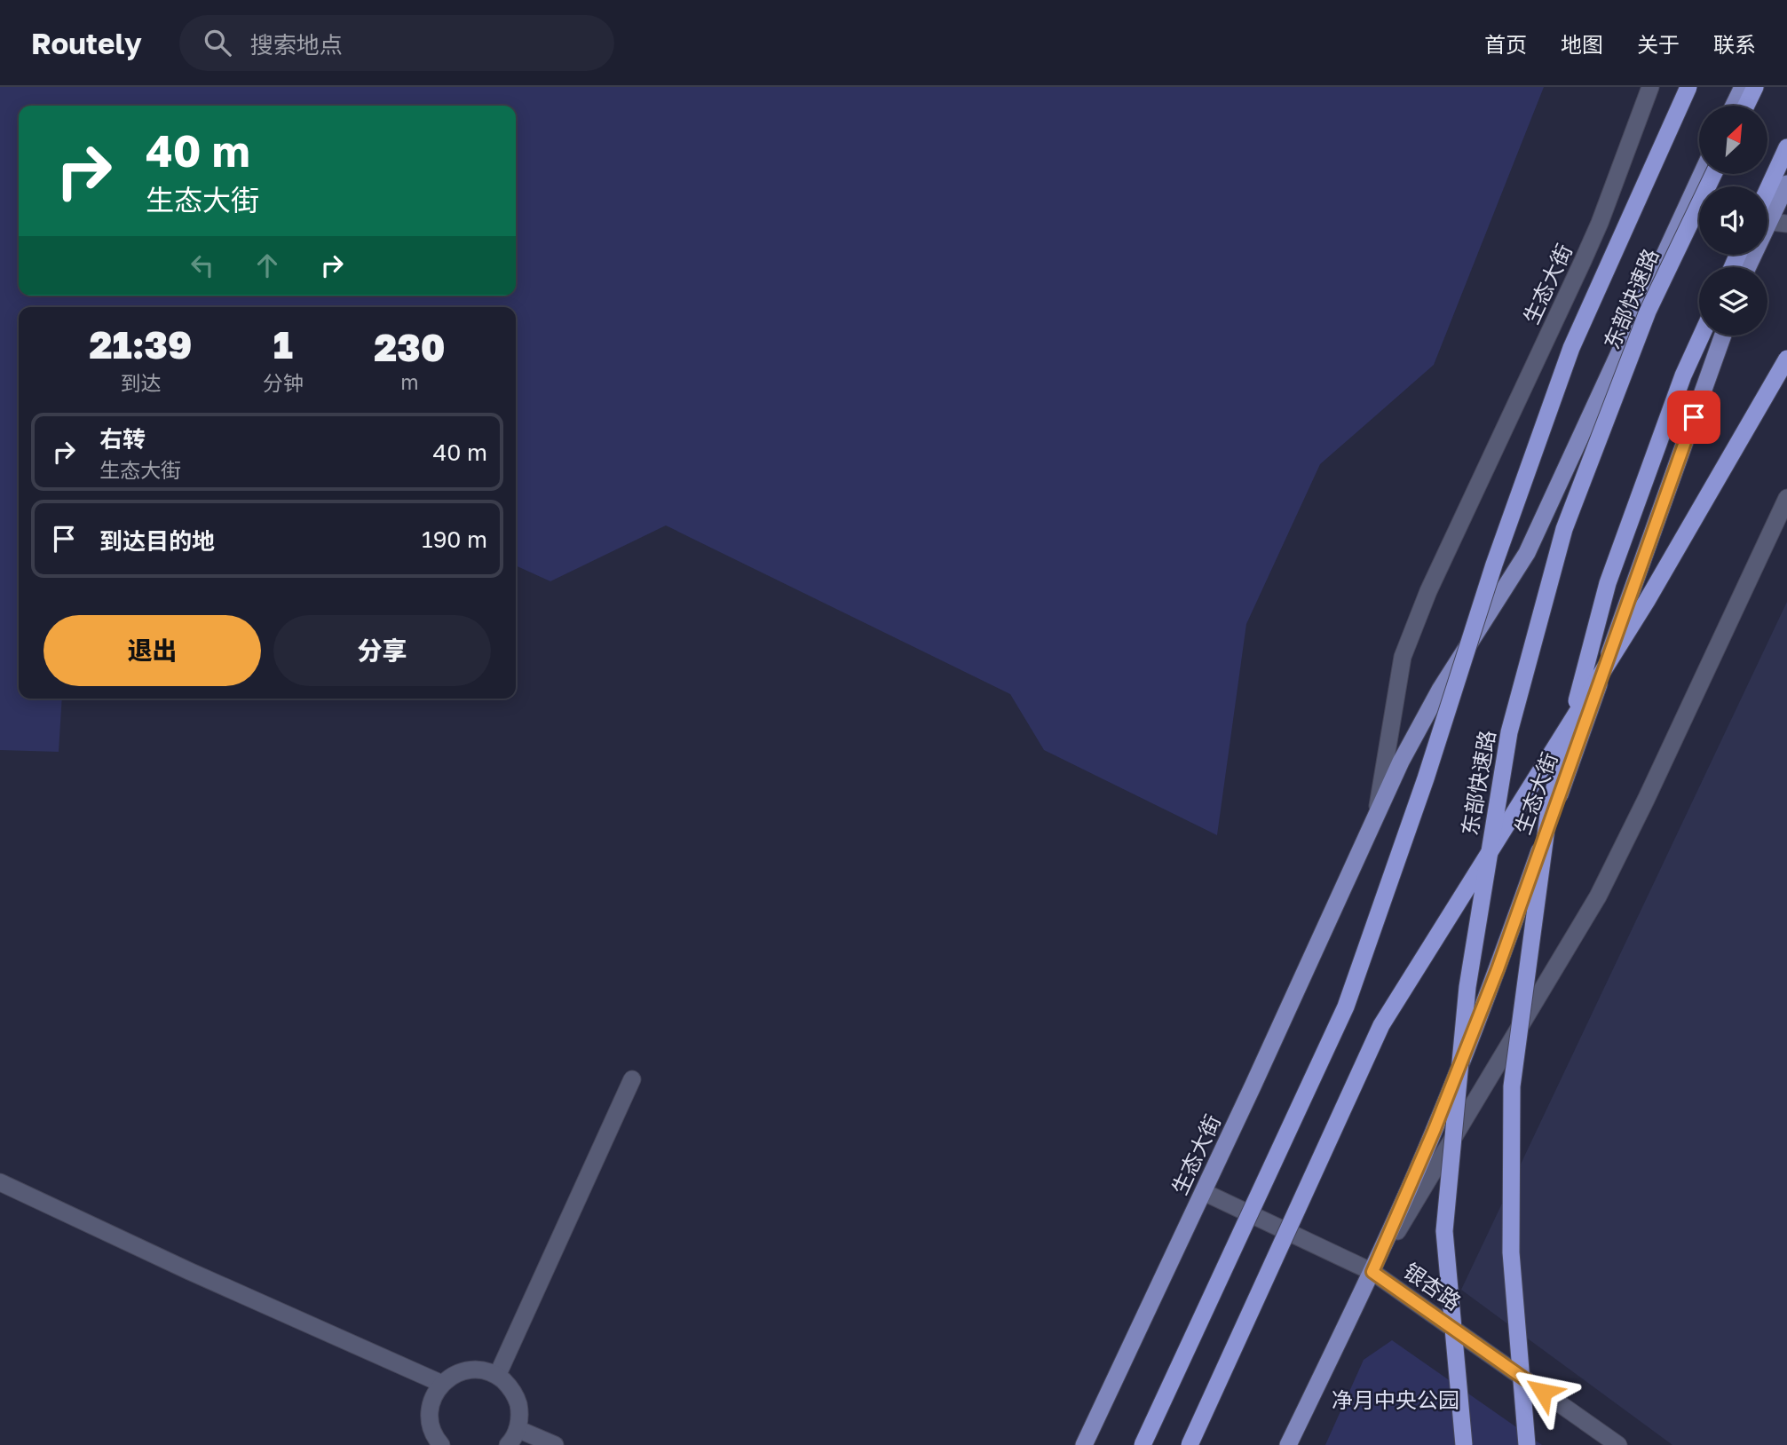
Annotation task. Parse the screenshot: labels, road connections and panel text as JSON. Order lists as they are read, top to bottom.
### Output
{
  "streets": {
    "highway": ["东部快速路"],
    "main road": ["生态大街"],
    "street": ["银杏路"]
  },
  "crossings": [
    ["生态大街", "银杏路"]
  ],
  "parks": ["净月中央公园"],
  "north": "top right",
  "page": {
    "header": "Routely",
    "search": "搜索地点",
    "nav": [
      "首页",
      "地图",
      "关于",
      "联系"
    ],
    "turn": ["40 m", "生态大街"],
    "eta": [
      "21:39",
      "到达",
      "1",
      "分钟",
      "230",
      "m"
    ],
    "list": [
      {
        "name": "右转",
        "note": "生态大街",
        "value": "40 m"
      },
      {
        "name": "到达目的地",
        "value": "190 m"
      }
    ],
    "buttons": ["退出", "分享"]
  }
}
